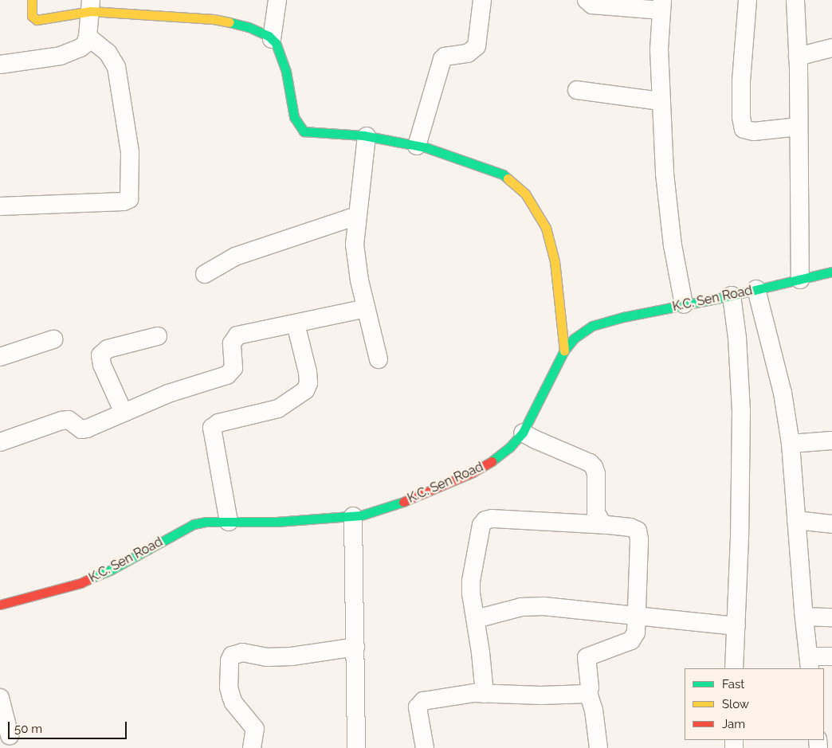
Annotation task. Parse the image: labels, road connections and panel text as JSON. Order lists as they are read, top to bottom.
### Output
{
  "streets": {
    "street": ["K.C. Sen Road"]
  },
  "legend": ["Fast", "Slow", "Jam"],
  "scale_bar": "50 m"
}
